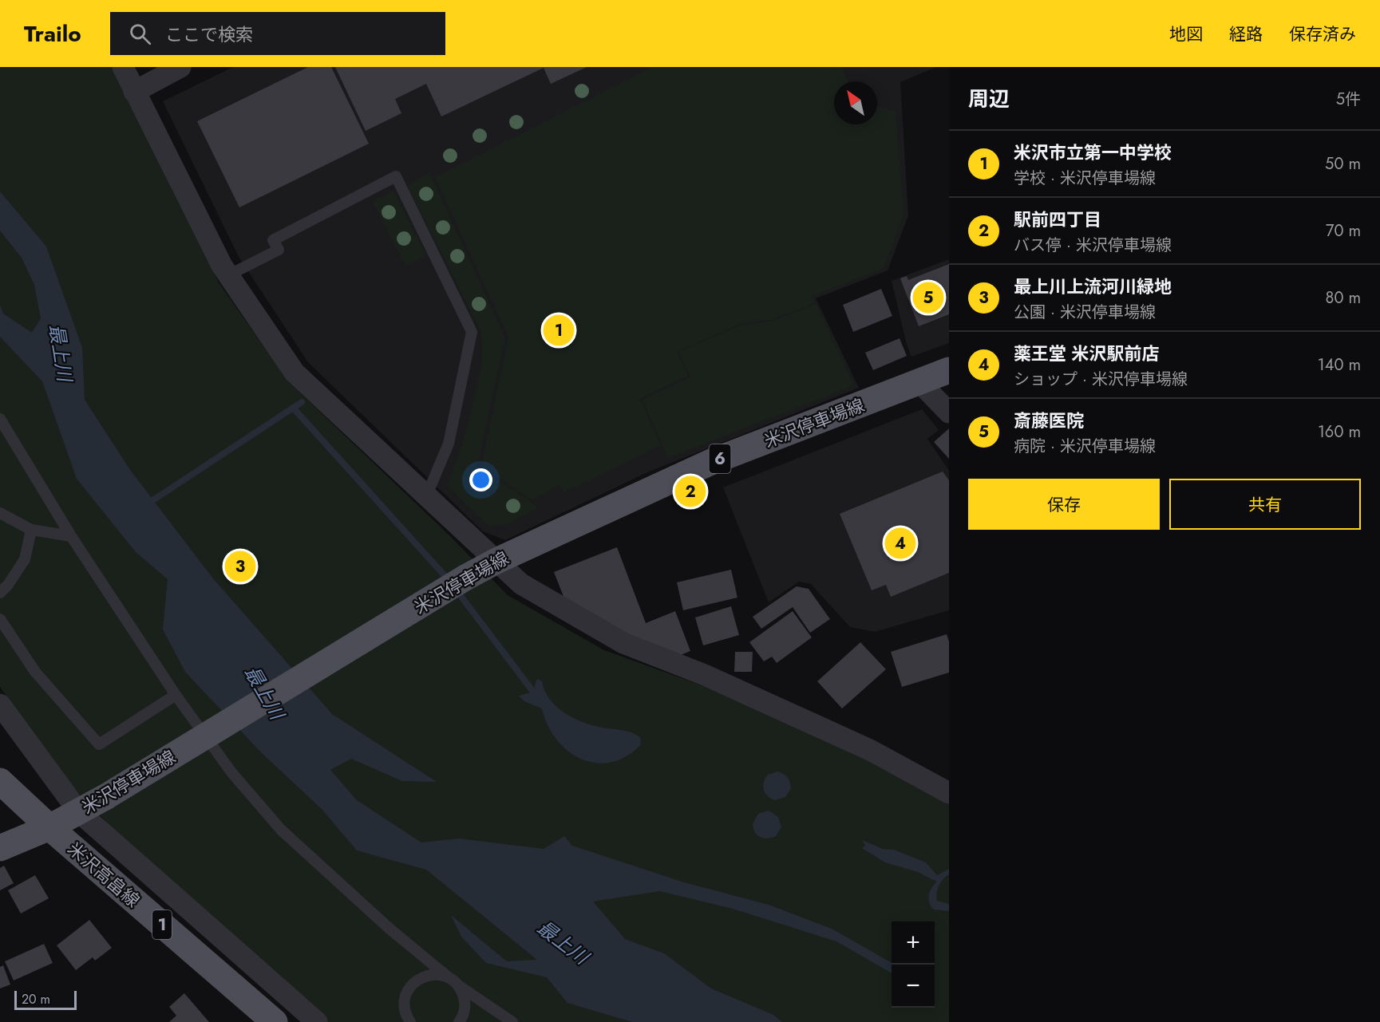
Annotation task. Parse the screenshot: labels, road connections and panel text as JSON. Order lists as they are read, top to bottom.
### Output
{
  "streets": {
    "main road": [
      "米沢停車場線",
      "6",
      "米沢高畠線",
      "1"
    ]
  },
  "crossings": [
    ["米沢停車場線", "米沢高畠線"]
  ],
  "water": ["最上川"],
  "scale_bar": "20 m",
  "north": "top left",
  "page": {
    "header": "Trailo",
    "search": "ここで検索",
    "nav": ["地図", "経路", "保存済み"],
    "heading": ["周辺", "5件"],
    "list": [
      {
        "mark": "1",
        "name": "米沢市立第一中学校",
        "note": "学校 · 米沢停車場線",
        "value": "50 m"
      },
      {
        "mark": "2",
        "name": "駅前四丁目",
        "note": "バス停 · 米沢停車場線",
        "value": "70 m"
      },
      {
        "mark": "3",
        "name": "最上川上流河川緑地",
        "note": "公園 · 米沢停車場線",
        "value": "80 m"
      },
      {
        "mark": "4",
        "name": "薬王堂 米沢駅前店",
        "note": "ショップ · 米沢停車場線",
        "value": "140 m"
      },
      {
        "mark": "5",
        "name": "斎藤医院",
        "note": "病院 · 米沢停車場線",
        "value": "160 m"
      }
    ],
    "pins": [
      "5",
      "1",
      "2",
      "4",
      "3"
    ],
    "buttons": ["保存", "共有"],
    "map_buttons": ["+", "−"],
    "scale": "20 m"
  }
}
